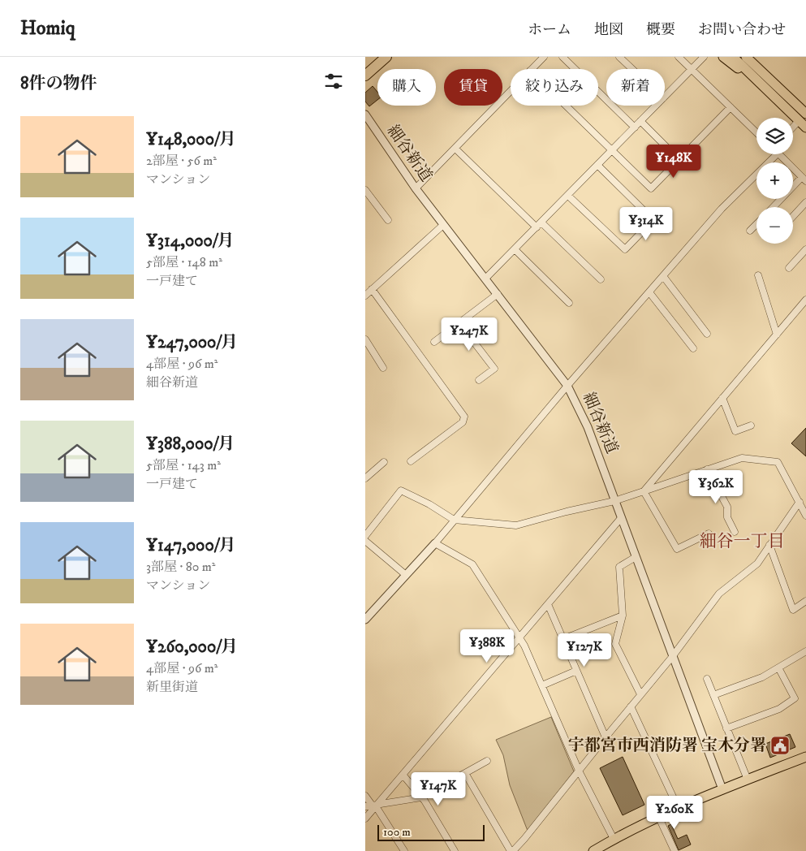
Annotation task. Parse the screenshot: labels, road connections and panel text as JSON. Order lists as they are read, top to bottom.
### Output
{
  "streets": {
    "street": ["細谷新道"]
  },
  "districts": ["細谷一丁目"],
  "places": {
    "public building": ["宇都宮市西消防署 宝木分署"]
  },
  "scale_bar": "100 m",
  "page": {
    "header": "Homiq",
    "nav": [
      "ホーム",
      "地図",
      "概要",
      "お問い合わせ"
    ],
    "heading": "8件の物件",
    "chip": [
      "購入",
      "賃貸",
      "絞り込み",
      "新着"
    ],
    "list": [
      {
        "name": "¥148,000/月",
        "note": "2部屋 · 56 m² · マンション"
      },
      {
        "name": "¥314,000/月",
        "note": "5部屋 · 148 m² · 一戸建て"
      },
      {
        "name": "¥247,000/月",
        "note": "4部屋 · 96 m² · 細谷新道"
      },
      {
        "name": "¥388,000/月",
        "note": "5部屋 · 143 m² · 一戸建て"
      },
      {
        "name": "¥147,000/月",
        "note": "3部屋 · 80 m² · マンション"
      },
      {
        "name": "¥260,000/月",
        "note": "4部屋 · 96 m² · 新里街道"
      }
    ],
    "map_buttons": ["+", "−"],
    "price": [
      "¥148K",
      "¥314K",
      "¥247K",
      "¥362K",
      "¥388K",
      "¥127K",
      "¥147K",
      "¥260K"
    ],
    "scale": "100 m"
  }
}
